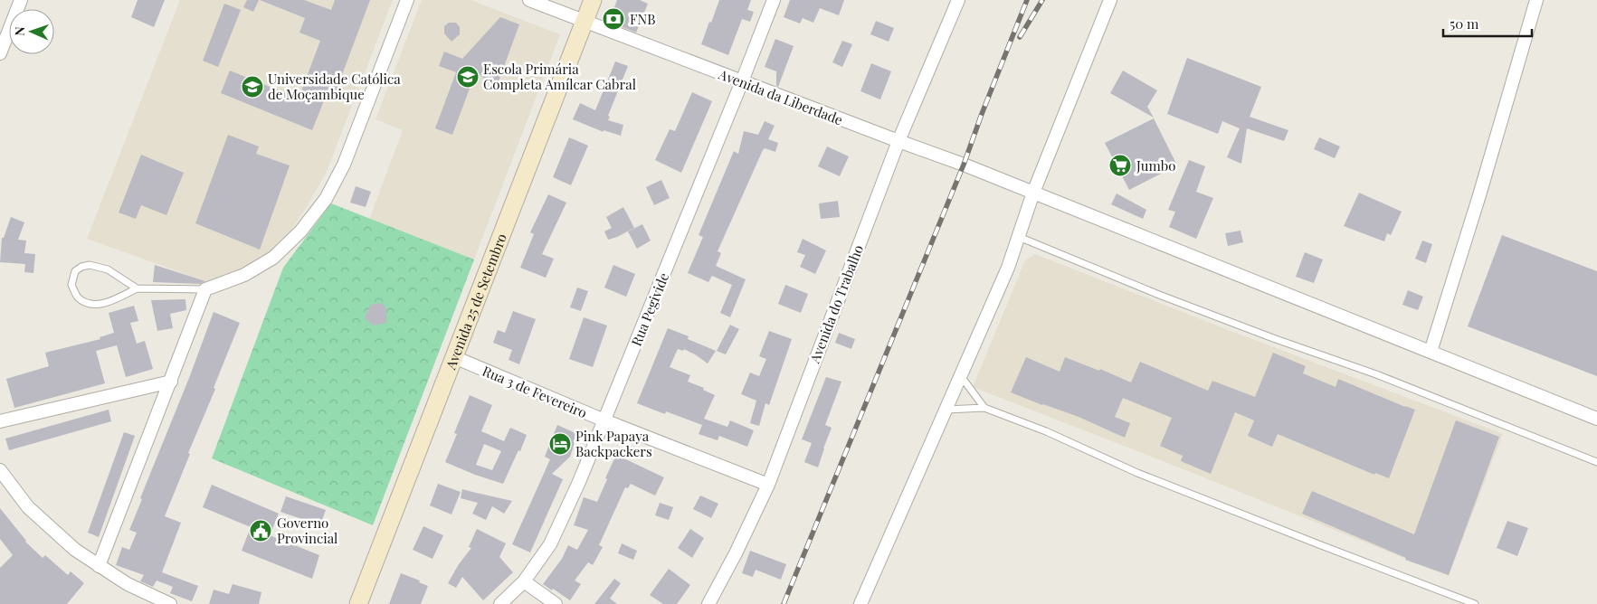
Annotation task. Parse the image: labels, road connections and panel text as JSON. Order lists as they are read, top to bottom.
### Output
{
  "streets": {
    "street": [
      "Avenida da Liberdade",
      "Avenida 25 de Setembro",
      "Avenida do Trabalho",
      "Rua Pegivide",
      "Rua 3 de Fevereiro"
    ]
  },
  "crossings": [
    ["Avenida da Liberdade", "Avenida 25 de Setembro"],
    ["Avenida da Liberdade", "Avenida do Trabalho"],
    ["Avenida da Liberdade", "Rua Pegivide"],
    ["Avenida 25 de Setembro", "Rua 3 de Fevereiro"],
    ["Avenida do Trabalho", "Rua 3 de Fevereiro"],
    ["Rua Pegivide", "Rua 3 de Fevereiro"]
  ],
  "places": {
    "bank": ["FNB"],
    "school or university": ["Escola Primária Completa Amílcar Cabral", "Universidade Católica de Moçambique"],
    "supermarket": ["Jumbo"],
    "hotel": ["Pink Papaya Backpackers"],
    "public building": ["Governo Provincial"]
  },
  "scale_bar": "50 m",
  "north": "left"
}
